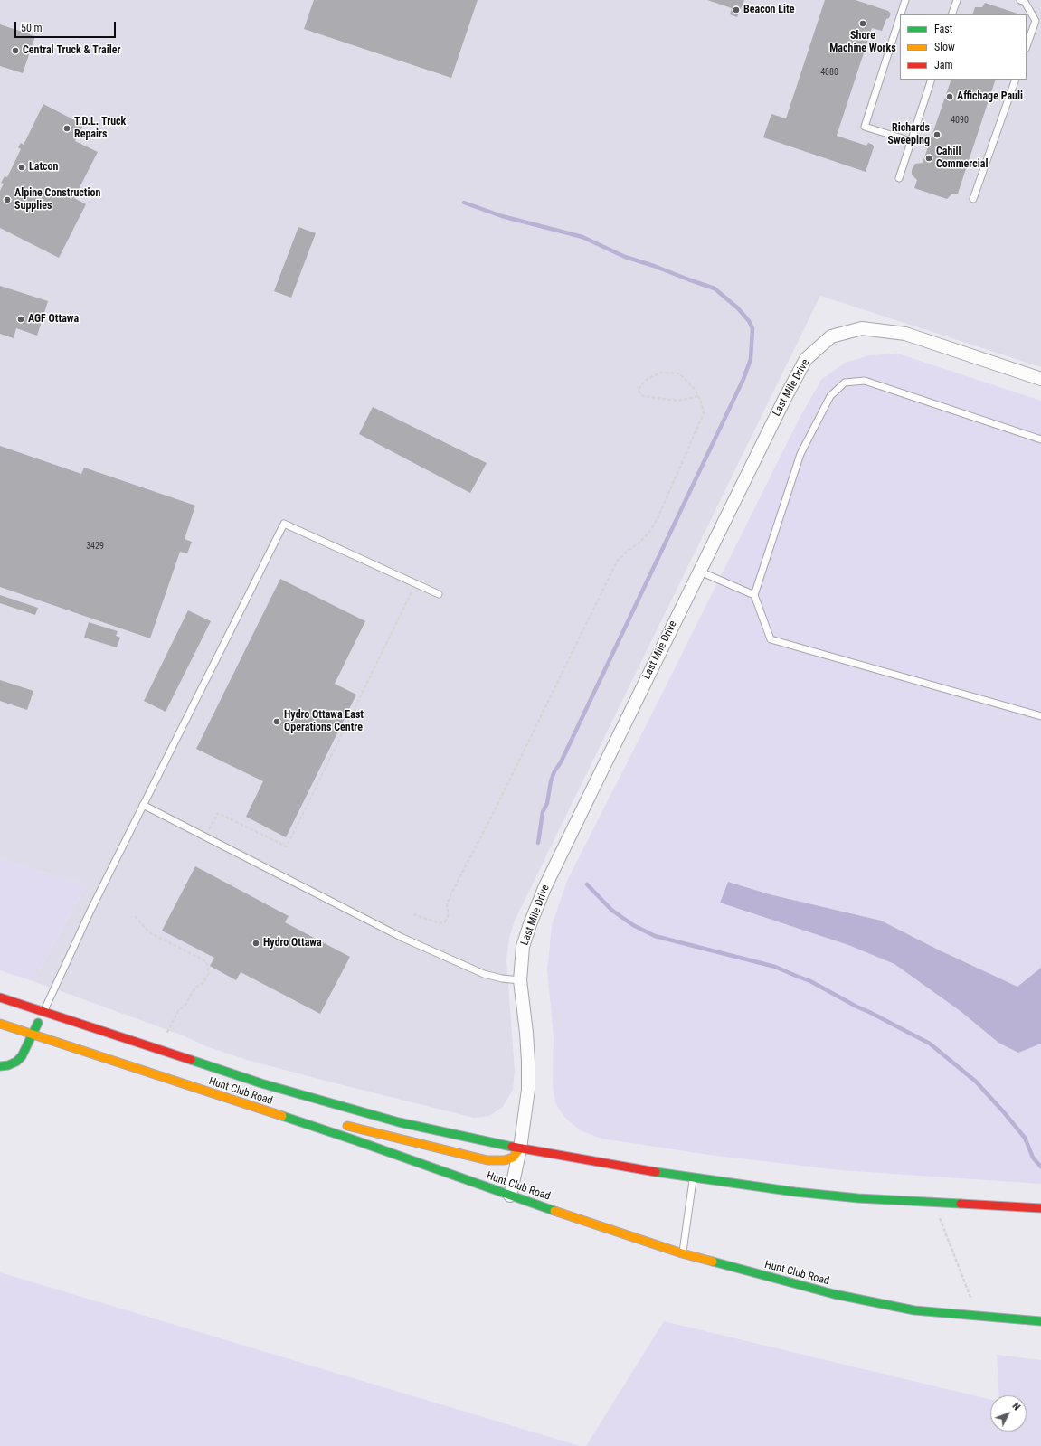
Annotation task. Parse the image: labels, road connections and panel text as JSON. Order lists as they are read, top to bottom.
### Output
{
  "streets": {
    "main road": ["Hunt Club Road"],
    "street": ["Last Mile Drive"]
  },
  "crossings": [
    ["Last Mile Drive", "Hunt Club Road"]
  ],
  "places": [
    "Beacon Lite",
    "Shore Machine Works",
    "Central Truck & Trailer",
    "Affichage Pauli",
    "T.D.L. Truck Repairs",
    "Richards Sweeping",
    "Cahill Commercial",
    "Latcon",
    "Alpine Construction Supplies",
    "AGF Ottawa",
    "Hydro Ottawa East Operations Centre",
    "Hydro Ottawa"
  ],
  "house_numbers": ["4080", "4090", "3429"],
  "legend": ["Fast", "Slow", "Jam"],
  "scale_bar": "50 m",
  "north": "top right"
}
